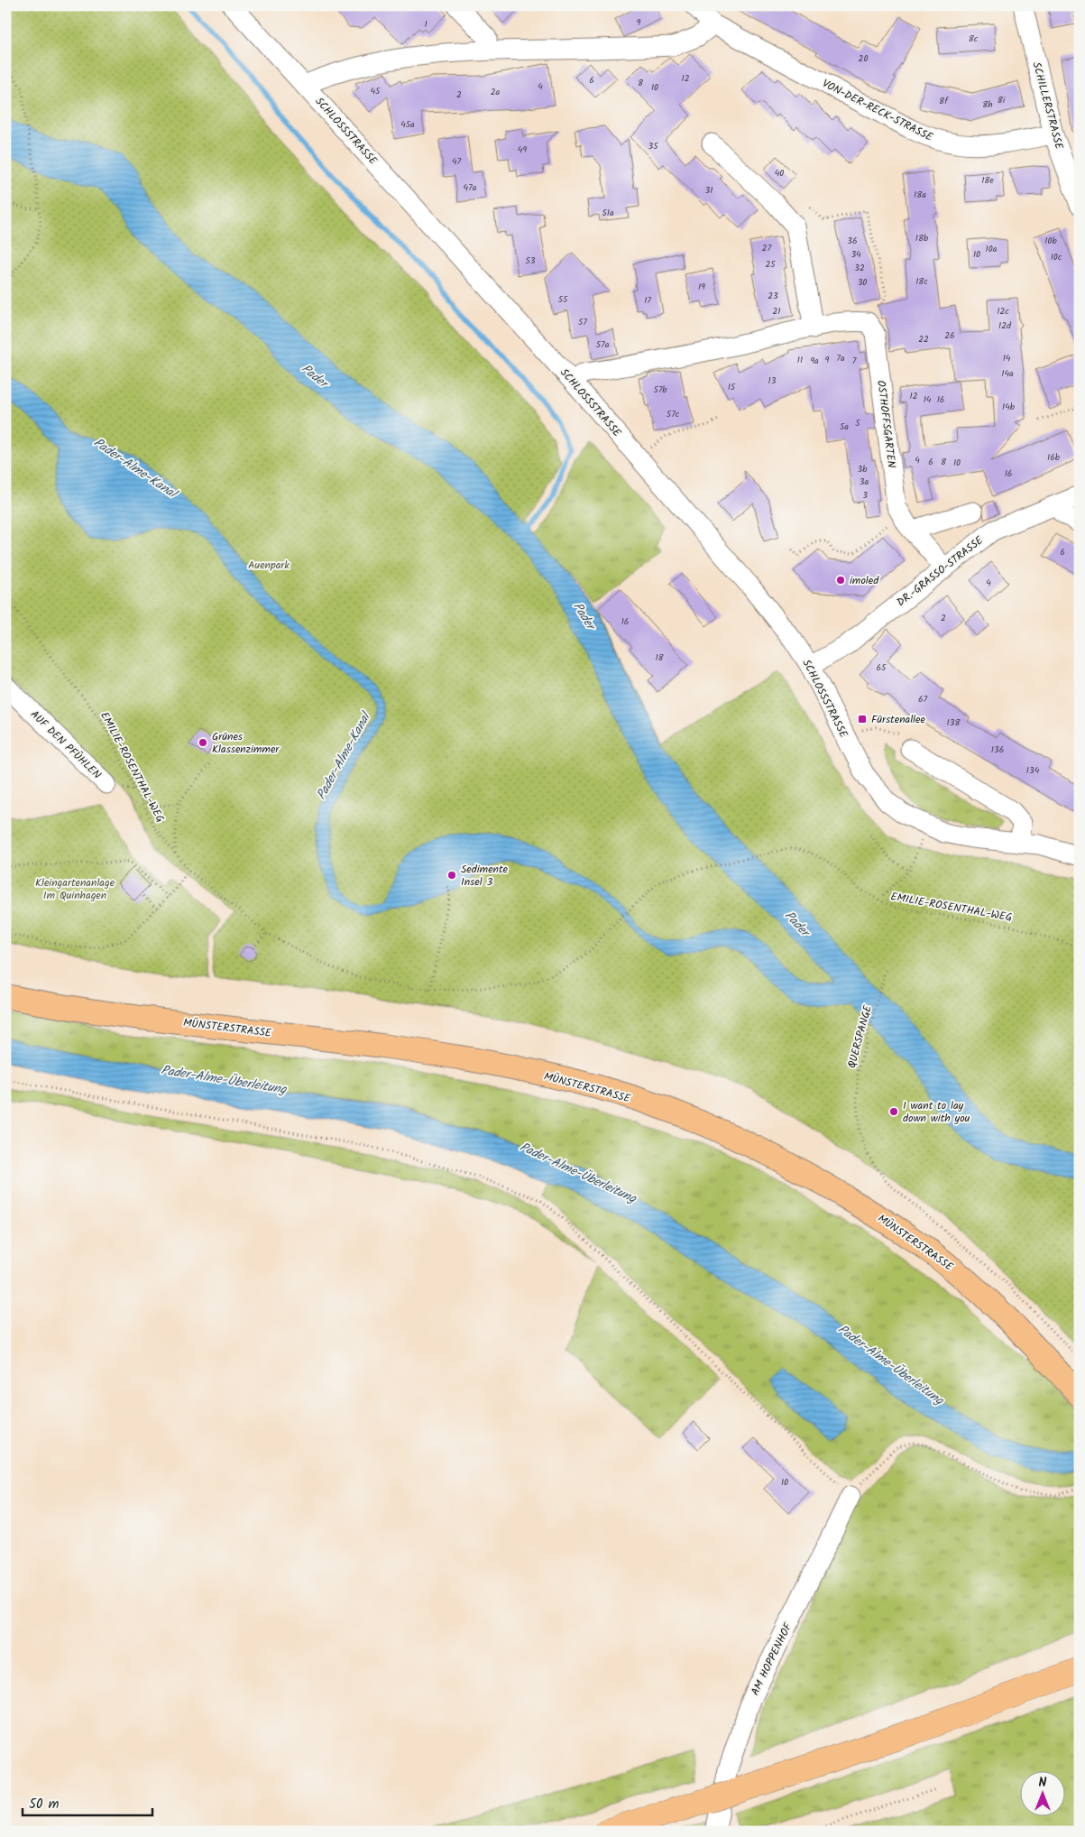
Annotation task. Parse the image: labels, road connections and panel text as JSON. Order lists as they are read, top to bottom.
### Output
{
  "streets": {
    "main road": ["MÜNSTERSTRASSE"],
    "street": [
      "SCHILLERSTRASSE",
      "VON-DER-RECK-STRASSE",
      "SCHLOSSSTRASSE",
      "OSTHOFFSGARTEN",
      "DR.-GRASSO-STRASSE",
      "AUF DEN PFÜHLEN",
      "AM HOPPENHOF"
    ],
    "path": ["EMILIE-ROSENTHAL-WEG", "QUERSPANGE"]
  },
  "crossings": [
    ["SCHILLERSTRASSE", "VON-DER-RECK-STRASSE"],
    ["SCHLOSSSTRASSE", "DR.-GRASSO-STRASSE"],
    ["OSTHOFFSGARTEN", "DR.-GRASSO-STRASSE"]
  ],
  "water": ["Pader", "Pader-Alme-Kanal", "Pader-Alme-Überleitung"],
  "parks": ["Auenpark", "Kleingartenanlage Im Quinhagen"],
  "places": {
    "other": [
      "imoled",
      "Grünes Klassenzimmer",
      "Sedimente Insel 3",
      "I want to lay down with you"
    ],
    "transit": ["Fürstenallee"]
  },
  "house_numbers": [
    "9",
    "1",
    "8c",
    "20",
    "12",
    "6",
    "8",
    "4",
    "10",
    "45",
    "2a",
    "2",
    "8i",
    "8f",
    "8h",
    "45a",
    "35",
    "49",
    "47",
    "40",
    "18e",
    "47a",
    "31",
    "18a",
    "51a",
    "18b",
    "36",
    "10b",
    "27",
    "10a",
    "34",
    "10",
    "10c",
    "53",
    "25",
    "32",
    "18c",
    "30",
    "19",
    "23",
    "55",
    "17",
    "21",
    "12c",
    "57",
    "12d",
    "26",
    "22",
    "57a",
    "7a",
    "14",
    "11",
    "9",
    "9a",
    "7",
    "14a",
    "13",
    "15",
    "57b",
    "12",
    "14",
    "16",
    "14b",
    "57c",
    "5",
    "5a",
    "16b",
    "4",
    "6",
    "8",
    "10",
    "3b",
    "16",
    "3a",
    "3",
    "6",
    "4",
    "2",
    "16",
    "18",
    "65",
    "67",
    "138",
    "136",
    "134",
    "10"
  ],
  "scale_bar": "50 m",
  "north": "top"
}
